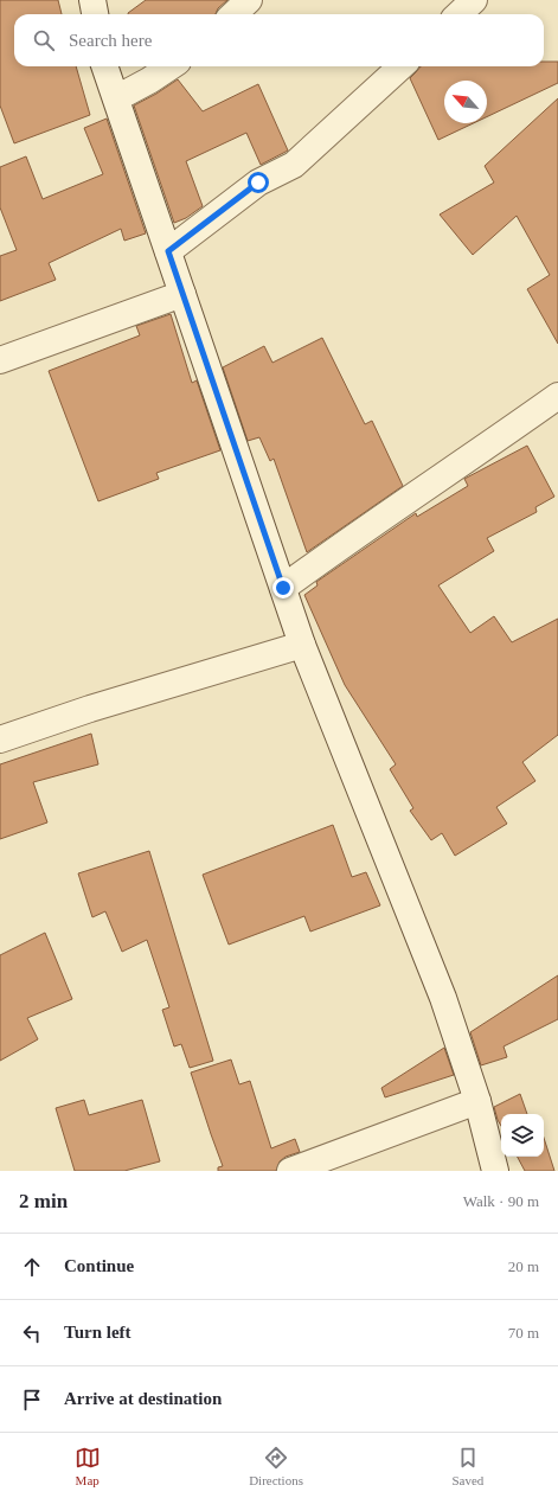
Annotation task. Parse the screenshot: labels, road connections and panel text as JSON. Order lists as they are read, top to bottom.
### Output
{
  "north": "top left",
  "page": {
    "search": "Search here",
    "heading": ["2 min", "Walk · 90 m"],
    "list": [
      ["Continue", "20 m"],
      ["Turn left", "70 m"],
      "Arrive at destination"
    ],
    "nav": ["Map", "Directions", "Saved"]
  }
}
